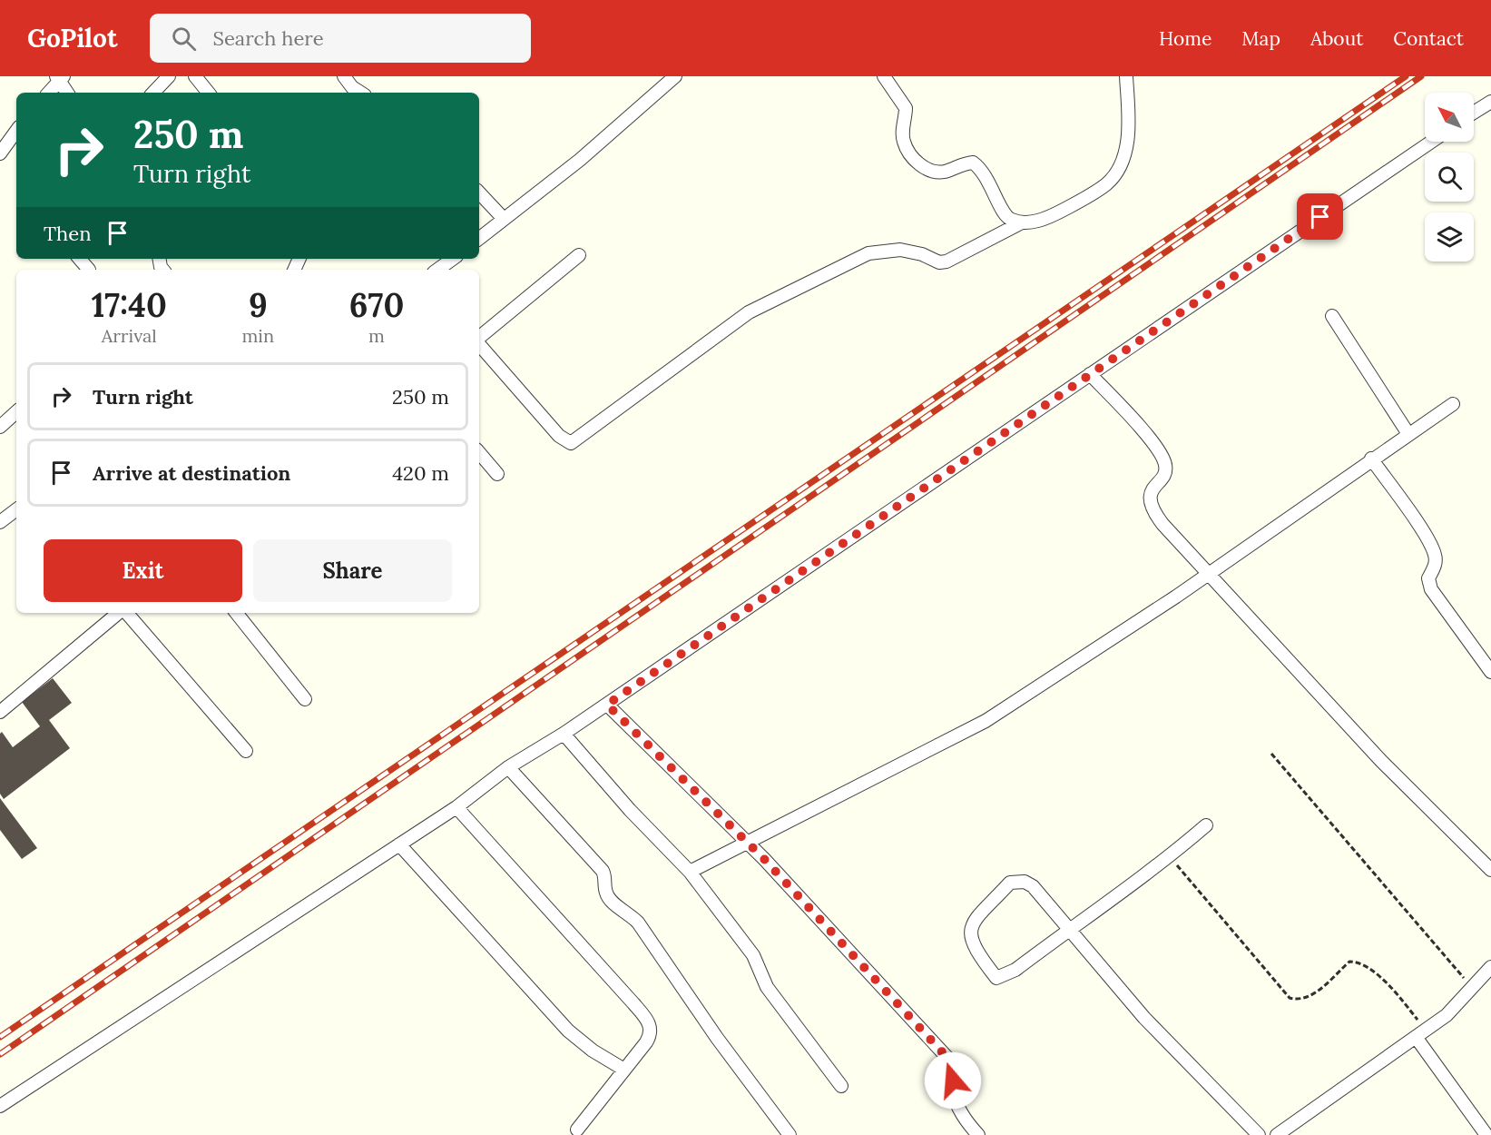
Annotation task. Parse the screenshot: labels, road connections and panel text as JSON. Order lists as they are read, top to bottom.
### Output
{
  "north": "top left",
  "page": {
    "header": "GoPilot",
    "search": "Search here",
    "nav": [
      "Home",
      "Map",
      "About",
      "Contact"
    ],
    "turn": ["250 m", "Turn right"],
    "then": "Then",
    "eta": [
      "17:40",
      "Arrival",
      "9",
      "min",
      "670",
      "m"
    ],
    "list": [
      {
        "name": "Turn right",
        "value": "250 m"
      },
      {
        "name": "Arrive at destination",
        "value": "420 m"
      }
    ],
    "buttons": ["Exit", "Share"]
  }
}
